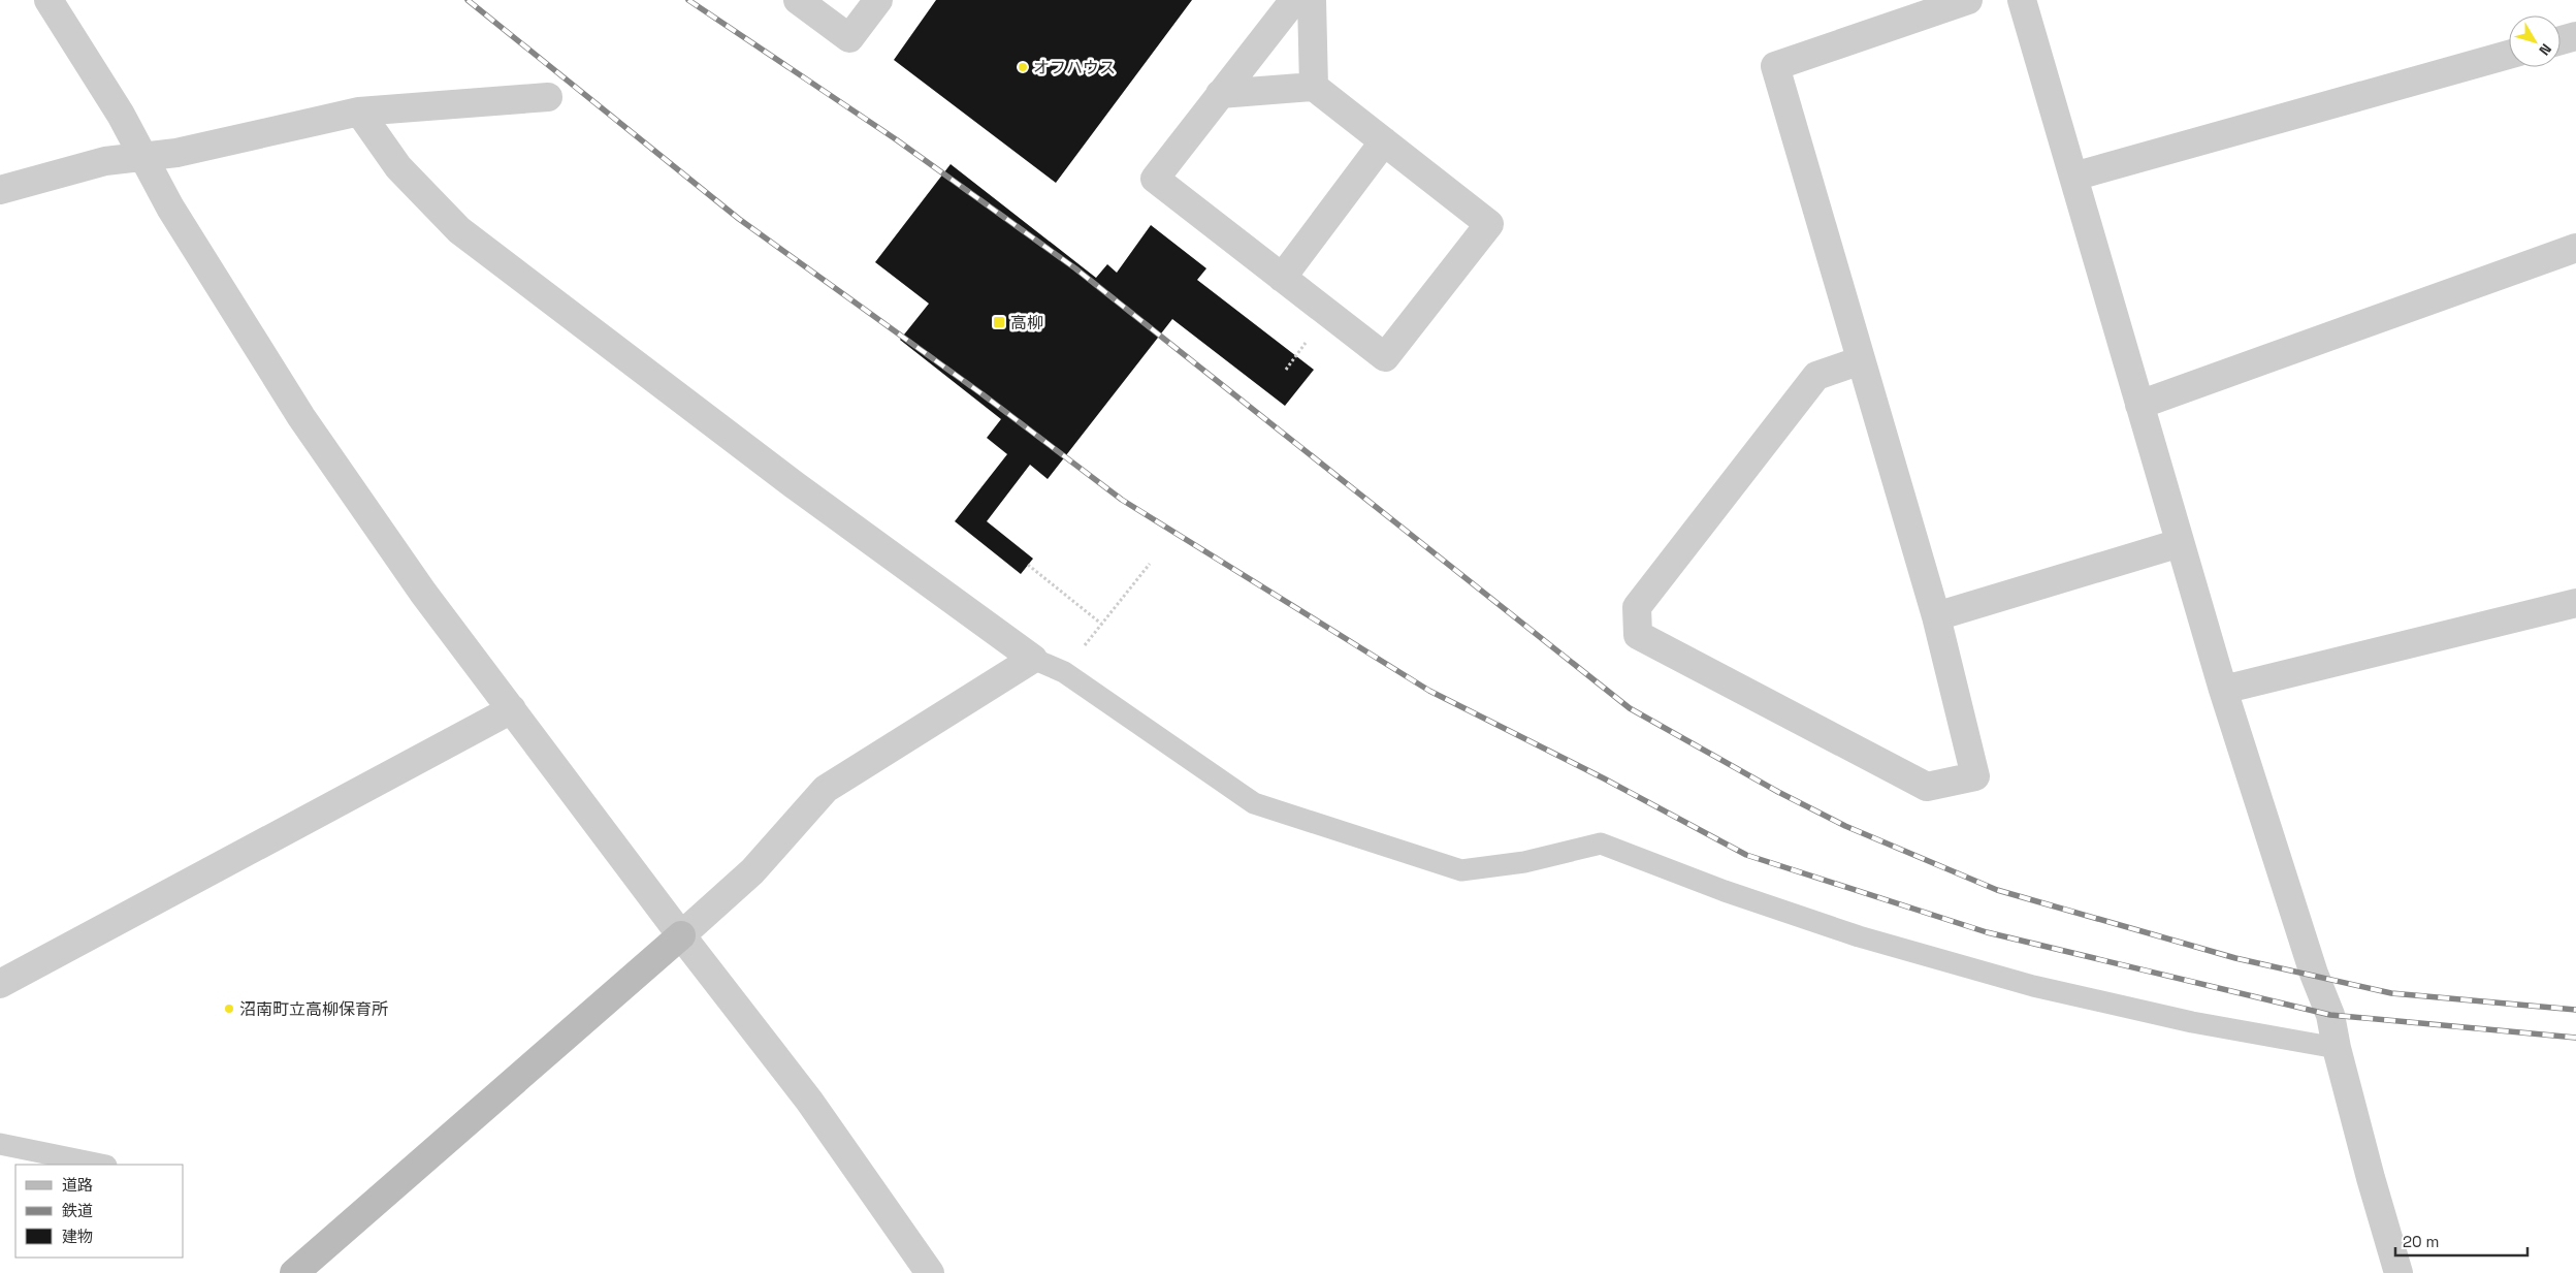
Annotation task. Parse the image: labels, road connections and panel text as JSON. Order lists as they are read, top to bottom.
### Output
{
  "places": {
    "other": ["オフハウス", "沼南町立高柳保育所"],
    "transit": ["高柳"]
  },
  "legend": ["道路", "鉄道", "建物"],
  "scale_bar": "20 m",
  "north": "bottom right"
}
